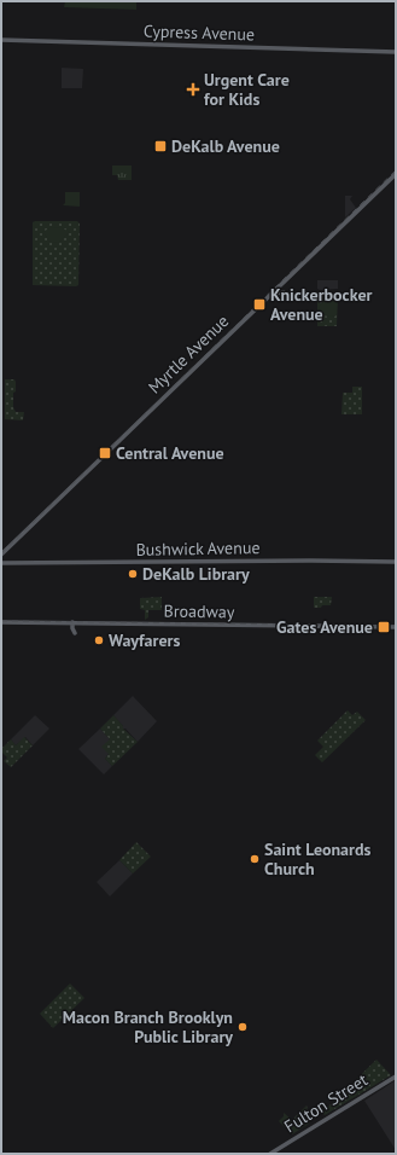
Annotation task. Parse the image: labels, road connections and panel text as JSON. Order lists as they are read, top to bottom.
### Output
{
  "streets": {
    "main road": [
      "Cypress Avenue",
      "Myrtle Avenue",
      "Bushwick Avenue",
      "Broadway",
      "Fulton Street"
    ]
  },
  "places": {
    "health": ["Urgent Care for Kids"],
    "transit": [
      "DeKalb Avenue",
      "Knickerbocker Avenue",
      "Central Avenue",
      "Gates Avenue"
    ],
    "other": [
      "DeKalb Library",
      "Wayfarers",
      "Saint Leonards Church",
      "Macon Branch Brooklyn Public Library"
    ]
  }
}
